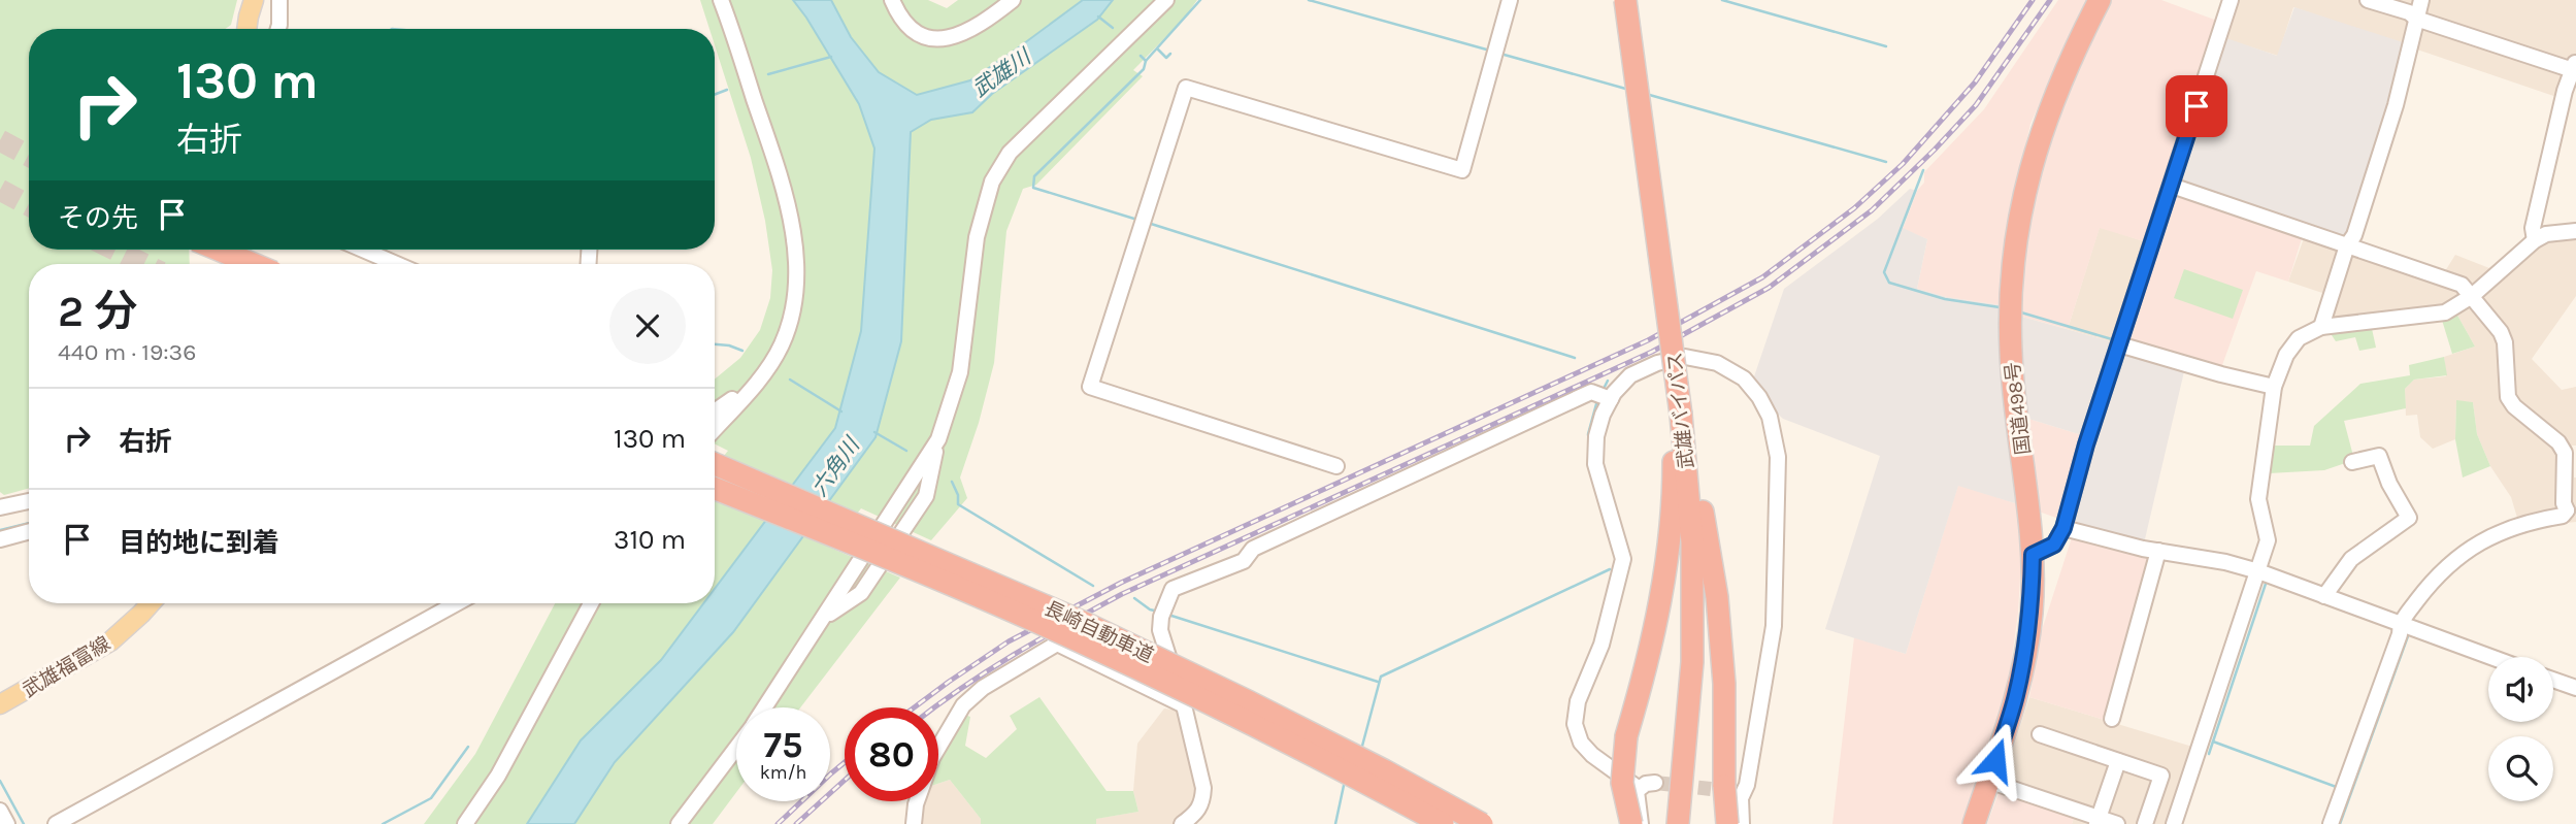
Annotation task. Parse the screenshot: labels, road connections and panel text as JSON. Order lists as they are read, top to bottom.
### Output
{
  "streets": {
    "highway": ["国道498号", "武雄バイパス", "長崎自動車道"],
    "main road": ["武雄福富線"]
  },
  "water": ["武雄川", "六角川"],
  "page": {
    "turn": ["130 m", "右折"],
    "then": "その先",
    "heading": ["2 分", "440 m · 19:36"],
    "list": [
      {
        "name": "右折",
        "value": "130 m"
      },
      {
        "name": "目的地に到着",
        "value": "310 m"
      }
    ],
    "speed": "75 km/h",
    "limit": "80"
  }
}
